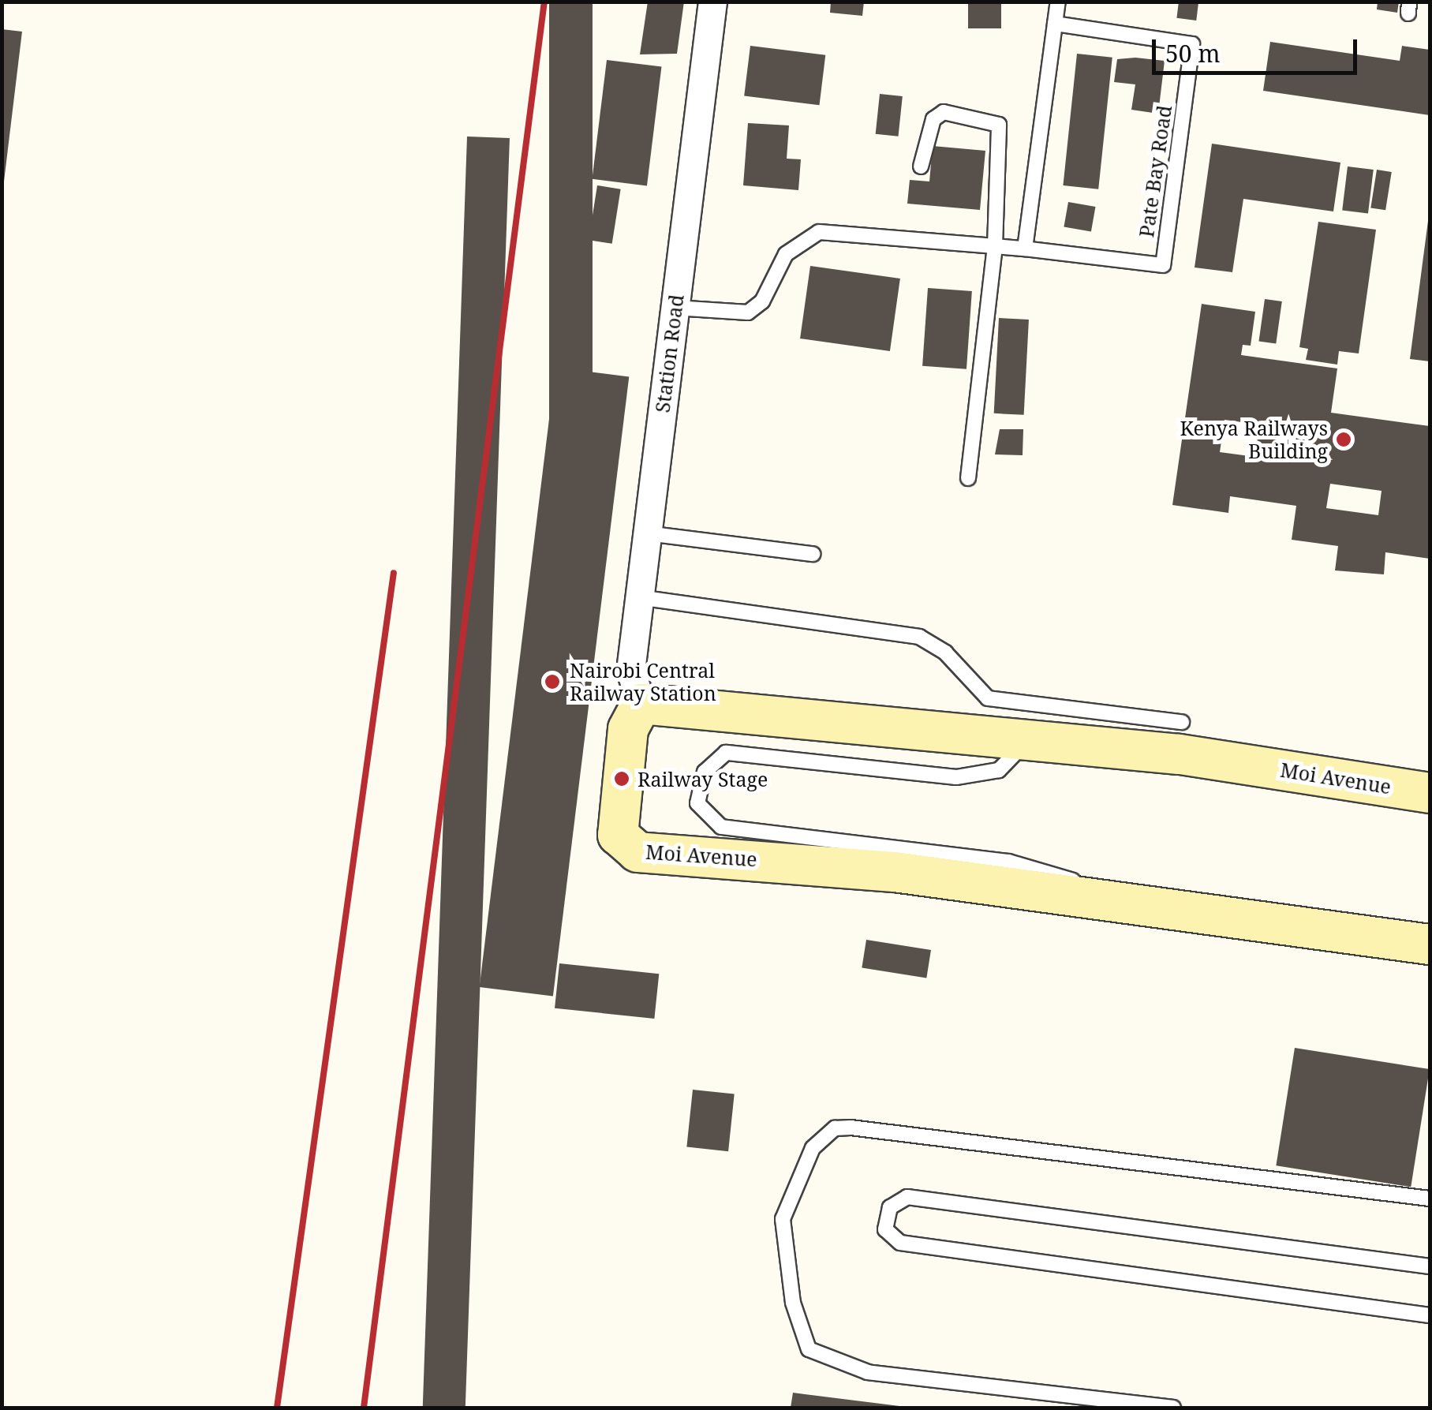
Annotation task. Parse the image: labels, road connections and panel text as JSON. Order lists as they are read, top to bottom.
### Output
{
  "streets": {
    "street": ["Station Road", "Moi Avenue"],
    "lane": ["Pate Bay Road"]
  },
  "crossings": [
    ["Station Road", "Moi Avenue"]
  ],
  "places": ["Kenya Railways Building", "Nairobi Central Railway Station", "Railway Stage"],
  "scale_bar": "50 m"
}
